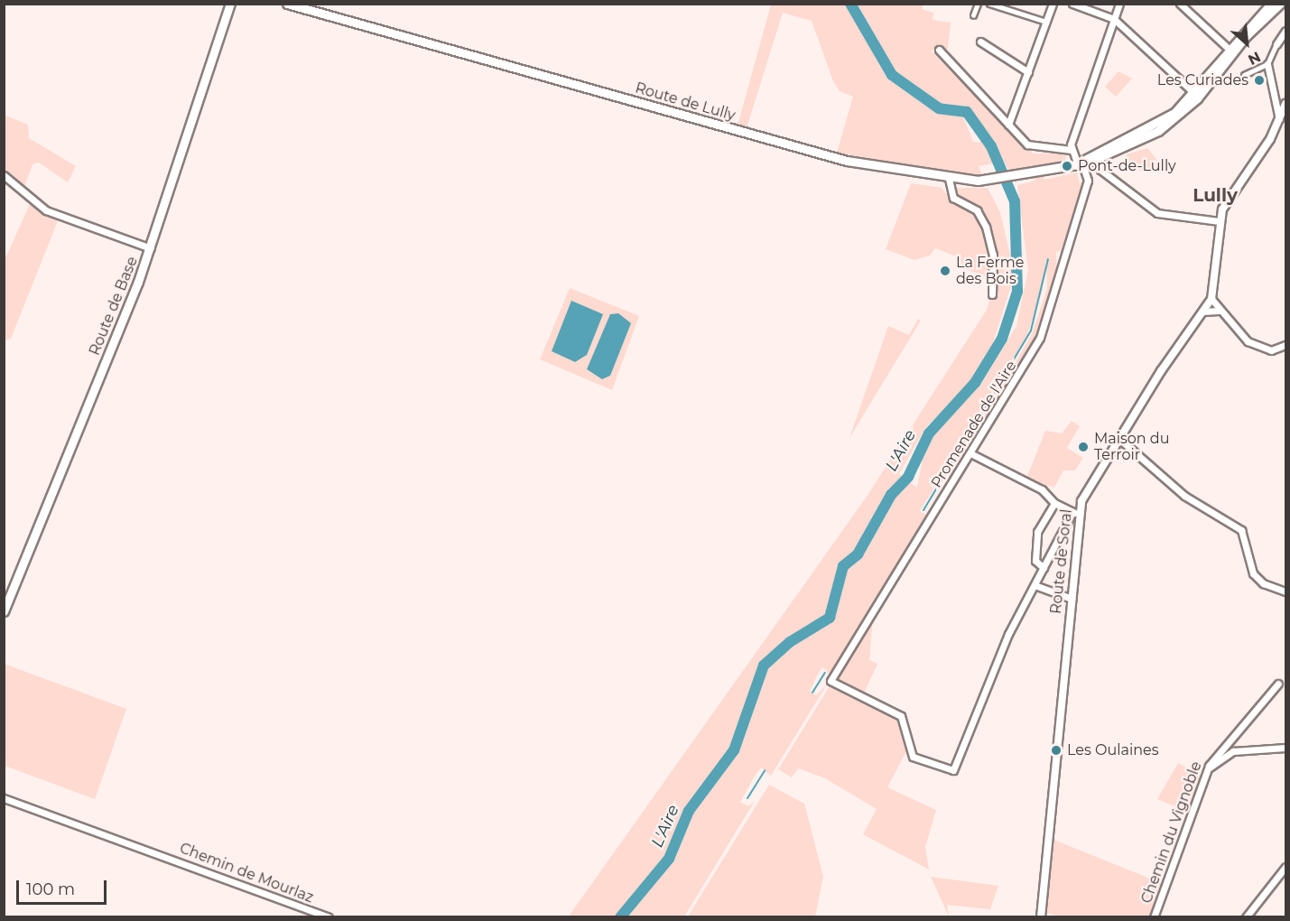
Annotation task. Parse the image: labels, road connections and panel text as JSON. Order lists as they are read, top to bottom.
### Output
{
  "streets": {
    "main road": ["Route de Lully", "Route de Base"],
    "street": [
      "Promenade de l'Aire",
      "Route de Soral",
      "Chemin du Vignoble",
      "Chemin de Mourlaz"
    ]
  },
  "crossings": [
    ["Route de Lully", "Promenade de l'Aire"]
  ],
  "districts": ["Lully"],
  "water": ["L'Aire"],
  "places": [
    "Les Curiades",
    "Pont-de-Lully",
    "La Ferme des Bois",
    "Maison du Terroir",
    "Les Oulaines"
  ],
  "scale_bar": "100 m",
  "north": "bottom right"
}
